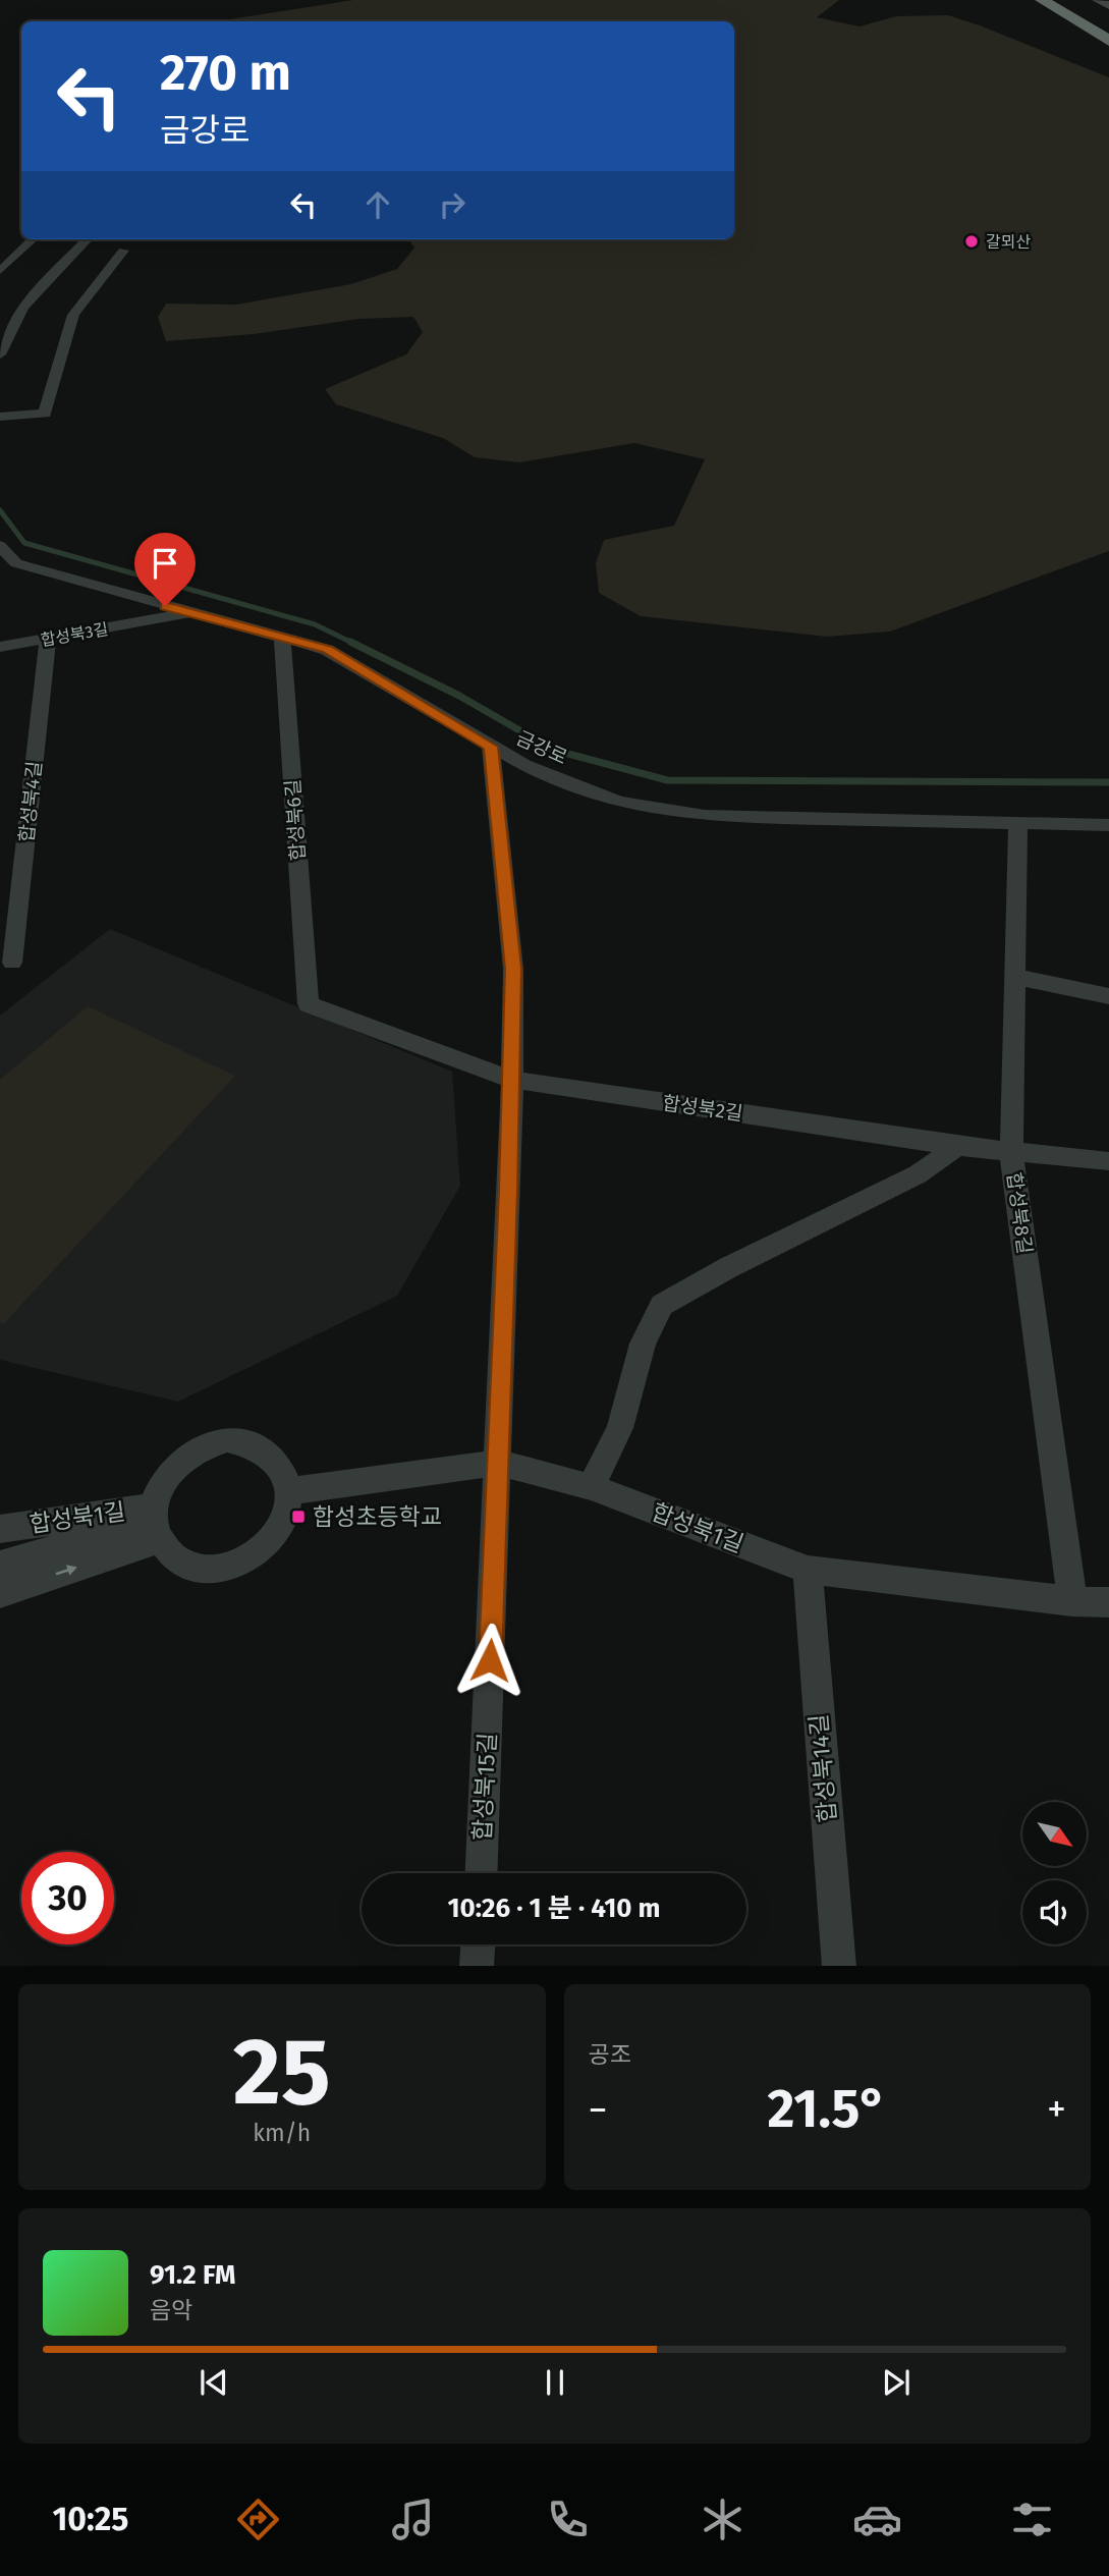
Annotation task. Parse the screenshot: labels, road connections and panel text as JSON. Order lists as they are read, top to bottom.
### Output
{
  "streets": {
    "street": [
      "합성북3길",
      "금강로",
      "합성북4길",
      "합성북6길",
      "합성북2길",
      "합성북8길",
      "합성북1길",
      "합성북14길",
      "합성북15길"
    ]
  },
  "crossings": [
    ["합성북3길", "금강로"],
    ["합성북3길", "합성북4길"],
    ["금강로", "합성북6길"],
    ["금강로", "합성북8길"],
    ["금강로", "합성북15길"],
    ["합성북6길", "합성북2길"],
    ["합성북2길", "합성북8길"],
    ["합성북2길", "합성북15길"],
    ["합성북8길", "합성북1길"],
    ["합성북1길", "합성북14길"],
    ["합성북1길", "합성북15길"]
  ],
  "places": {
    "other": ["갈뫼산"],
    "transit": ["합성초등학교"]
  },
  "north": "bottom right",
  "page": {
    "turn": ["270 m", "금강로"],
    "limit": "30",
    "trip": "10:26 · 1 분 · 410 m",
    "tile": [
      ["25", "km/h"],
      "공조"
    ],
    "heat": ["−", "21.5°", "+"],
    "song": ["91.2 FM", "음악"],
    "tabs": "10:25"
  }
}
